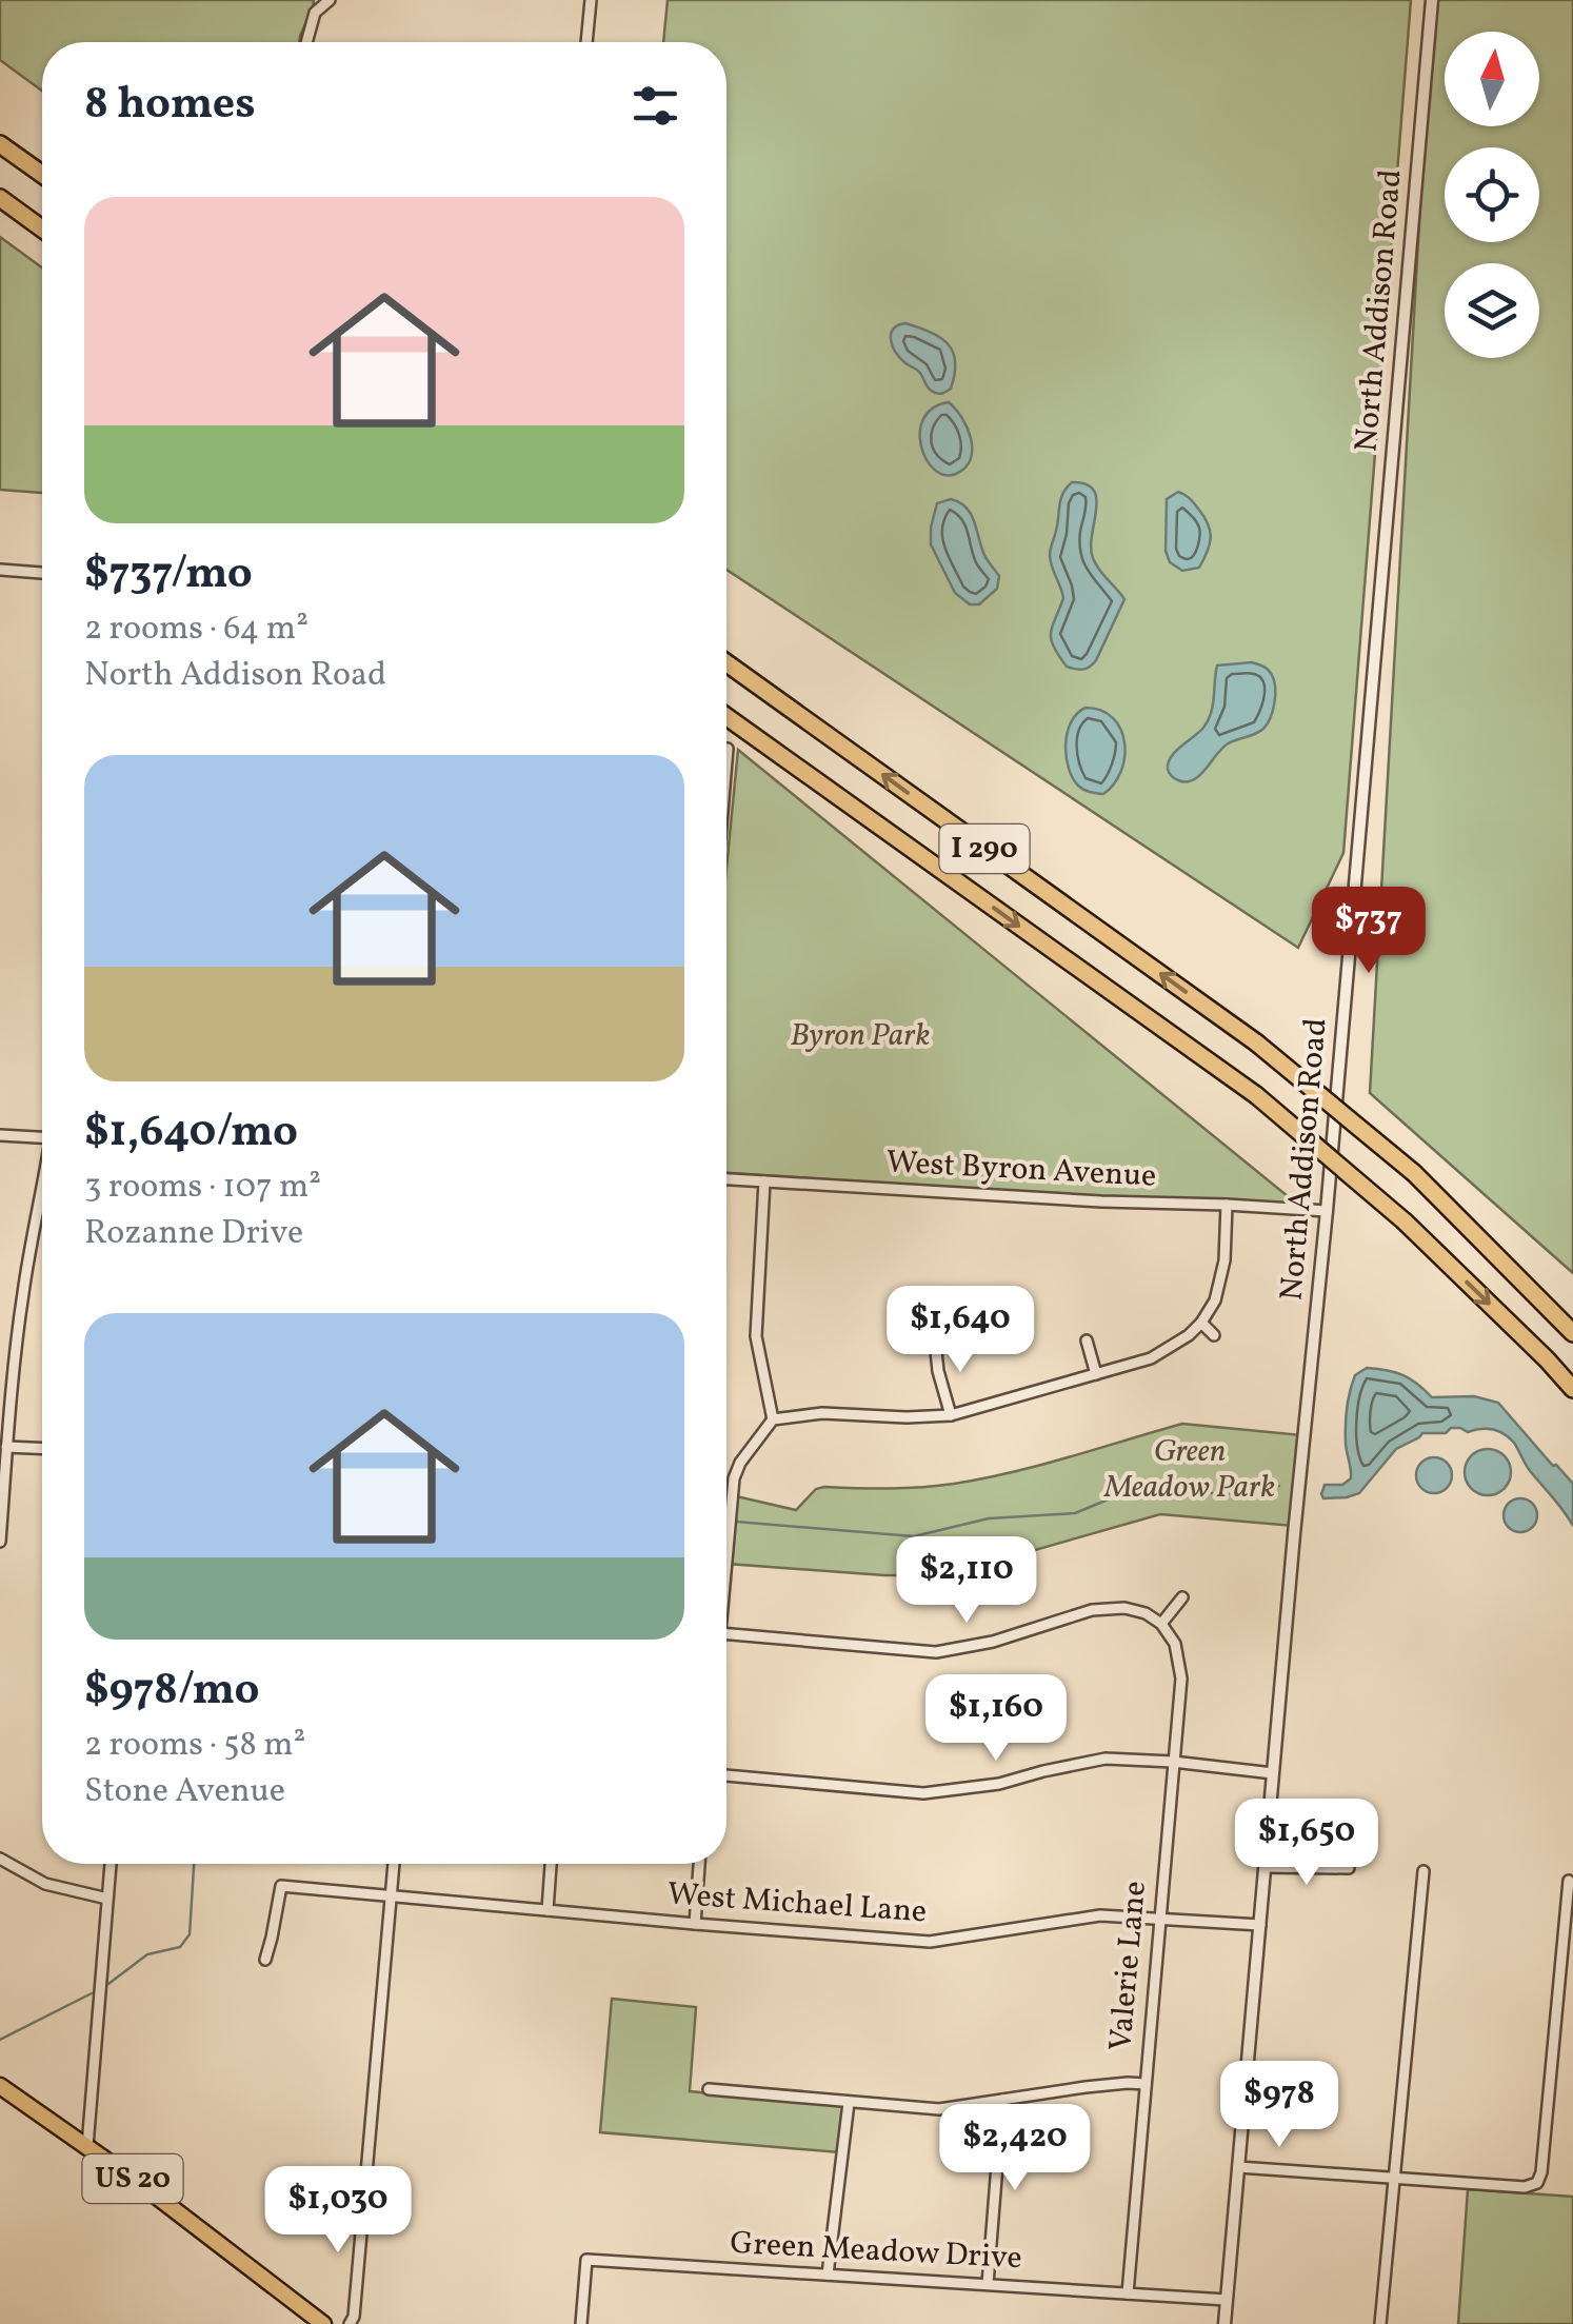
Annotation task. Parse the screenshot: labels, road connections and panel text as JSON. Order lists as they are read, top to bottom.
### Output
{
  "streets": {
    "highway": ["I 290"],
    "main road": ["US 20"],
    "street": [
      "North Addison Road",
      "West Byron Avenue",
      "West Michael Lane",
      "Valerie Lane",
      "Green Meadow Drive"
    ]
  },
  "crossings": [
    ["North Addison Road", "West Byron Avenue"],
    ["North Addison Road", "West Michael Lane"],
    ["North Addison Road", "Green Meadow Drive"],
    ["West Michael Lane", "Valerie Lane"],
    ["Valerie Lane", "Green Meadow Drive"]
  ],
  "parks": ["Byron Park", "Green Meadow Park"],
  "north": "top",
  "page": {
    "heading": "8 homes",
    "list": [
      {
        "name": "$737/mo",
        "note": "2 rooms · 64 m² · North Addison Road"
      },
      {
        "name": "$1,640/mo",
        "note": "3 rooms · 107 m² · Rozanne Drive"
      },
      {
        "name": "$978/mo",
        "note": "2 rooms · 58 m² · Stone Avenue"
      }
    ],
    "price": [
      "$737",
      "$1,640",
      "$2,110",
      "$1,160",
      "$1,650",
      "$978",
      "$2,420",
      "$1,030"
    ]
  }
}
